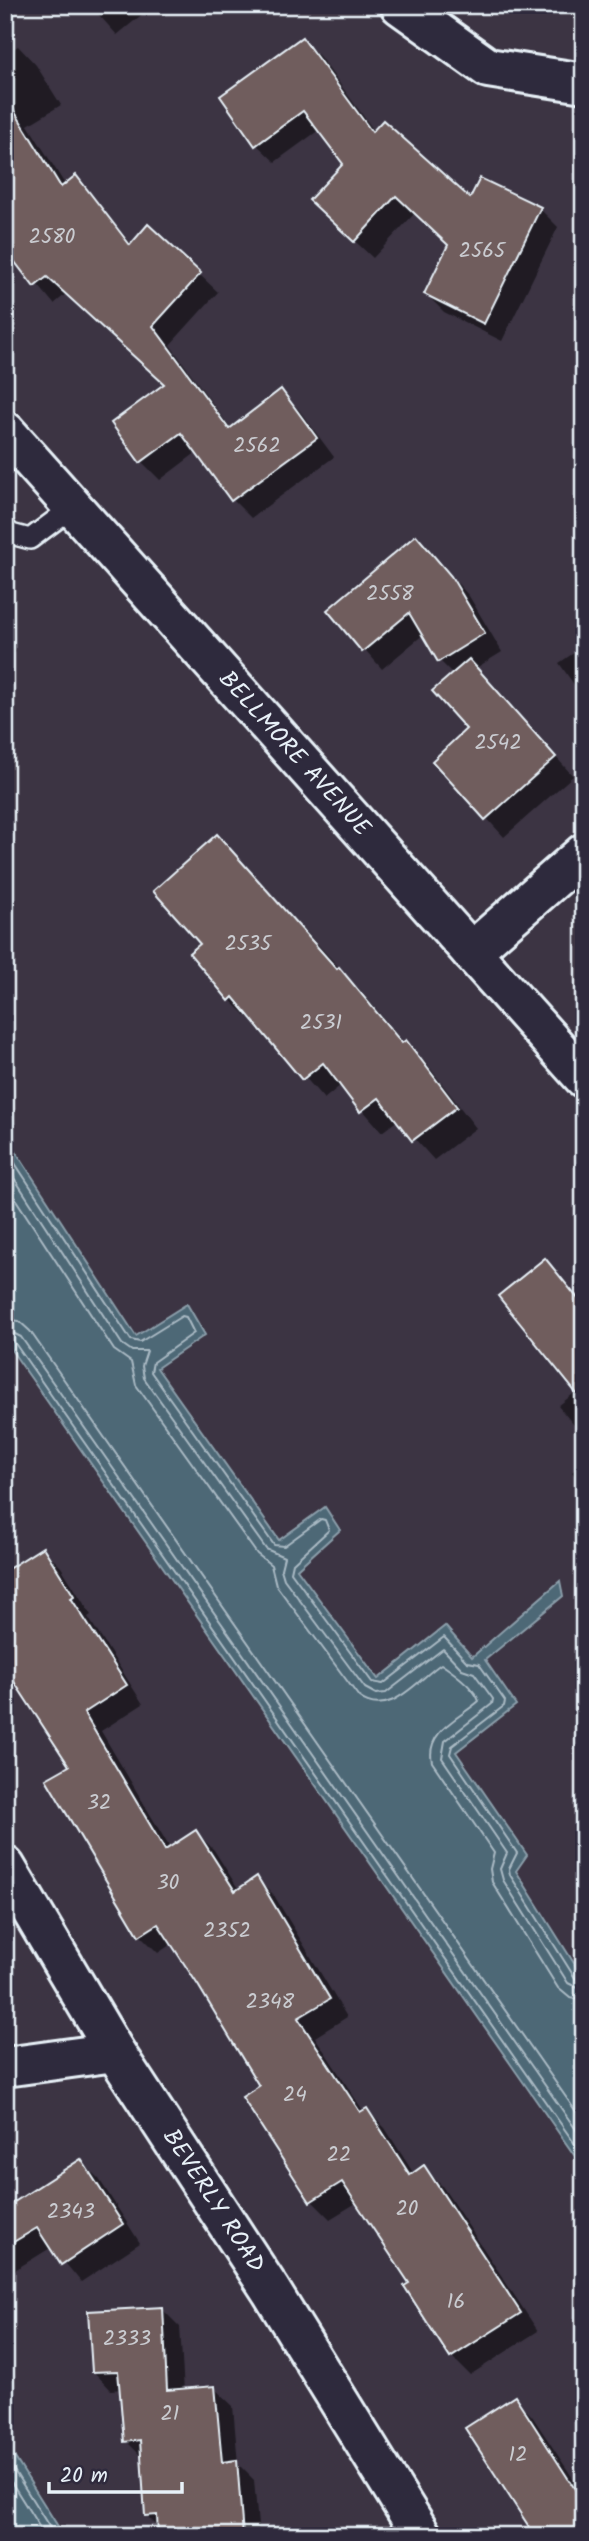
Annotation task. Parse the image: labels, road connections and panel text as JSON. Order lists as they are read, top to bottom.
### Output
{
  "streets": {
    "street": ["BELLMORE AVENUE", "BEVERLY ROAD"]
  },
  "house_numbers": [
    "2580",
    "2565",
    "2562",
    "2558",
    "2542",
    "2535",
    "2531",
    "32",
    "30",
    "2352",
    "2348",
    "24",
    "22",
    "20",
    "2343",
    "16",
    "2333",
    "21",
    "12"
  ],
  "scale_bar": "20 m"
}
